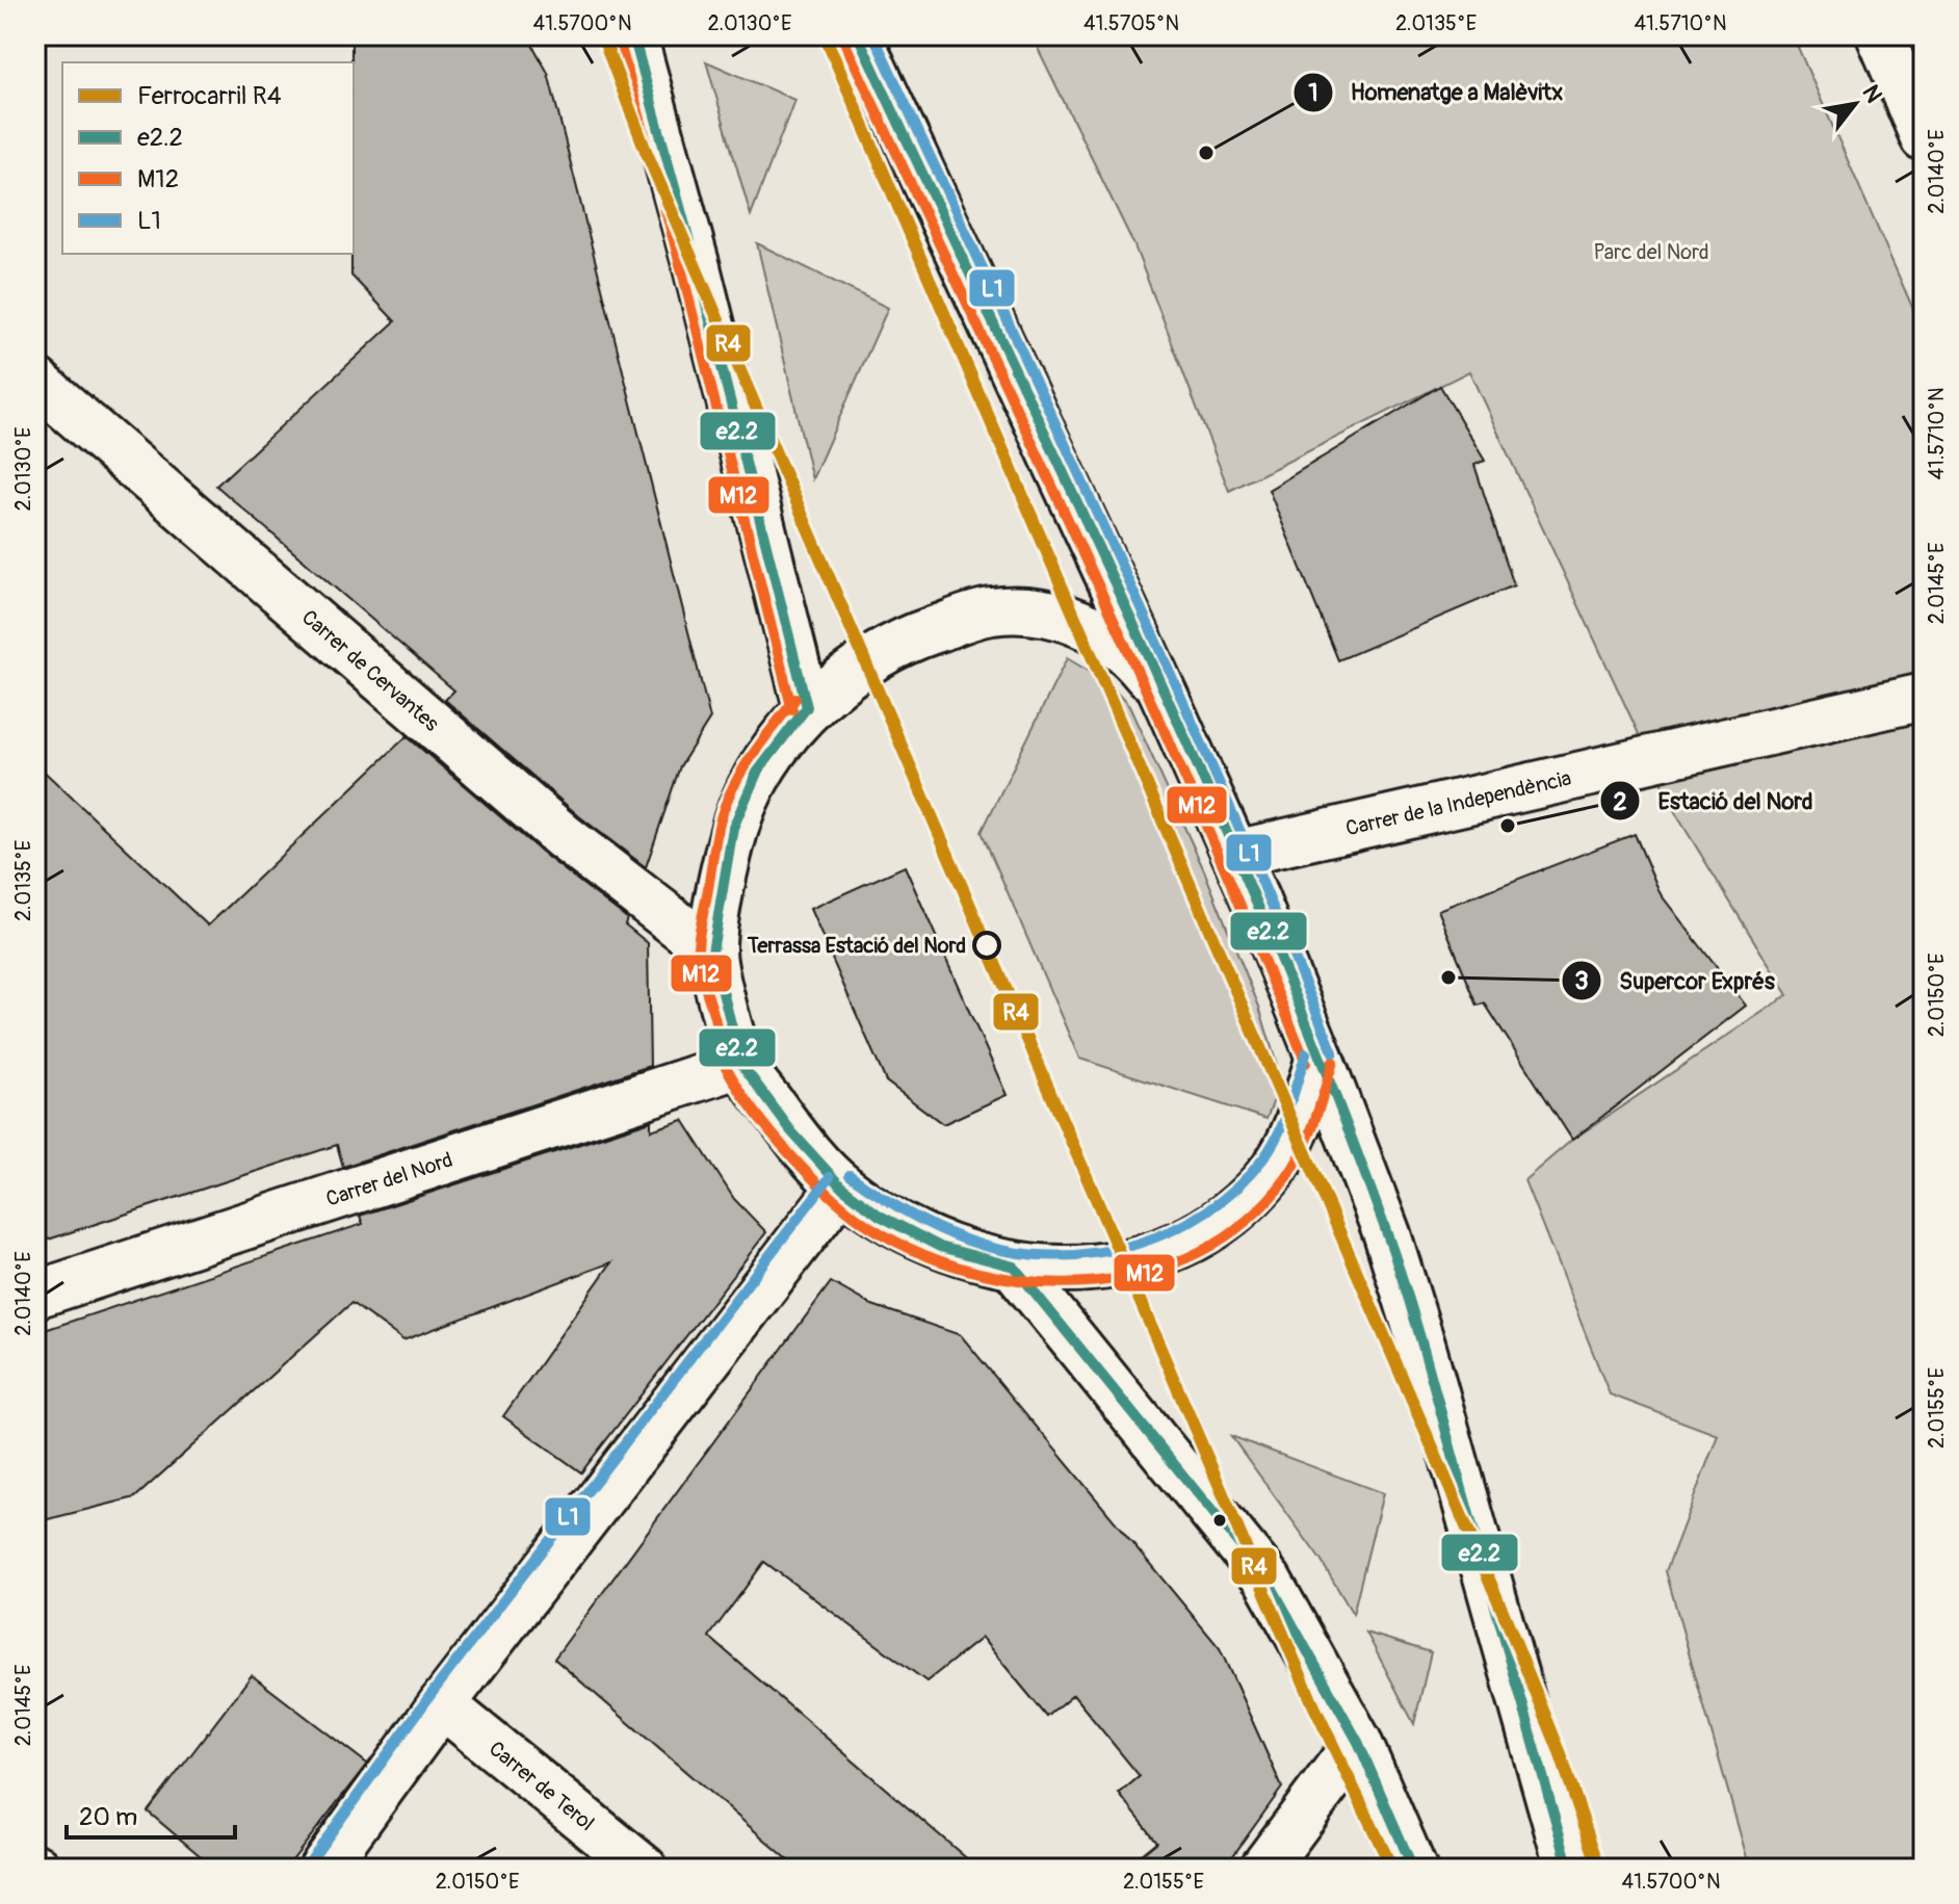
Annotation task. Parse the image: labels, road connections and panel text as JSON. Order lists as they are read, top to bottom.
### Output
{
  "streets": {
    "street": [
      "Carrer de Cervantes",
      "Carrer de la Independència",
      "Carrer del Nord",
      "Carrer de Terol"
    ]
  },
  "parks": ["Parc del Nord"],
  "places": [
    "Homenatge a Malèvitx",
    "Estació del Nord",
    "Terrassa Estació del Nord",
    "Supercor Exprés"
  ],
  "lines": [
    "rail line R4",
    "transit line e2.2",
    "transit line L1",
    "transit line M12"
  ],
  "legend": [
    "Ferrocarril R4",
    "e2.2",
    "M12",
    "L1"
  ],
  "scale_bar": "20 m",
  "north": "top right",
  "coordinates": [
    "41.5700°N",
    "2.0130°E",
    "41.5705°N",
    "2.0135°E",
    "41.5710°N",
    "2.0140°E",
    "2.0145°E",
    "2.0150°E",
    "2.0155°E"
  ]
}
